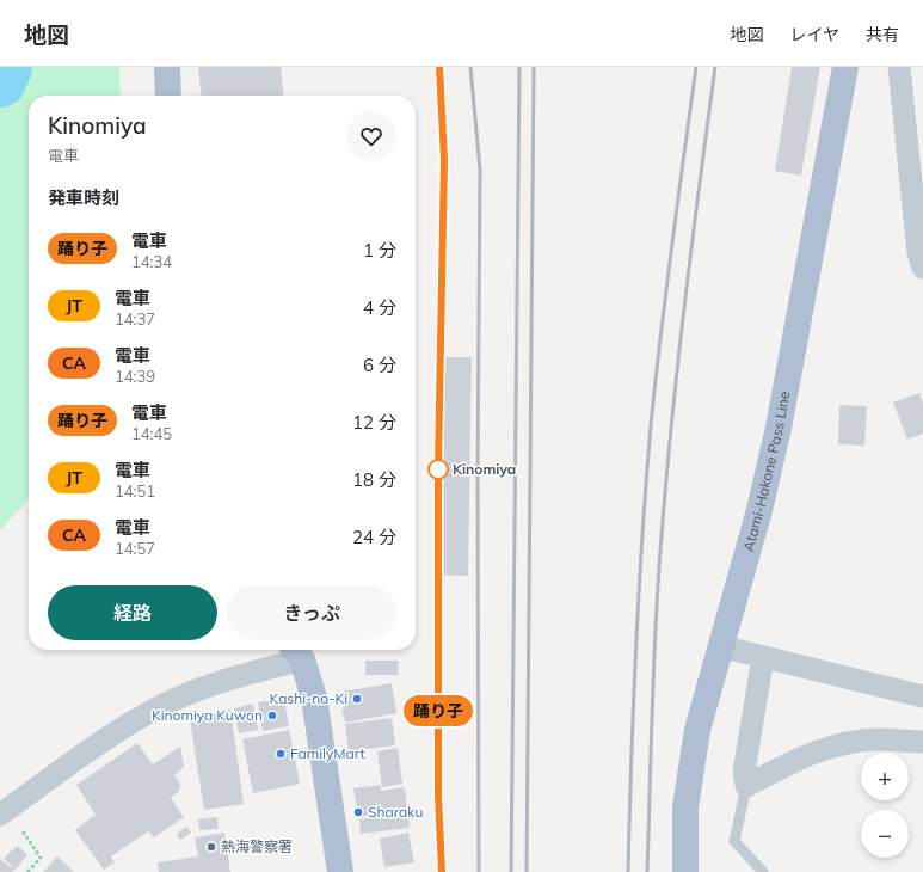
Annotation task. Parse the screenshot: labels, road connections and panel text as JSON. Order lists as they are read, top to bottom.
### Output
{
  "streets": {
    "main road": ["Atami-Hakone Pass Line"]
  },
  "places": [
    "Kinomiya",
    "Kashi-no-Ki",
    "Kinomiya Kuwon",
    "FamilyMart",
    "Sharaku",
    "熱海警察署"
  ],
  "page": {
    "header": "地図",
    "nav": ["地図", "レイヤ", "共有"],
    "on_map": "踊り子",
    "heading": [
      ["Kinomiya", "電車"],
      "発車時刻"
    ],
    "list": [
      {
        "mark": "踊り子",
        "name": "電車",
        "note": "14:34",
        "value": "1 分"
      },
      {
        "mark": "JT",
        "name": "電車",
        "note": "14:37",
        "value": "4 分"
      },
      {
        "mark": "CA",
        "name": "電車",
        "note": "14:39",
        "value": "6 分"
      },
      {
        "mark": "踊り子",
        "name": "電車",
        "note": "14:45",
        "value": "12 分"
      },
      {
        "mark": "JT",
        "name": "電車",
        "note": "14:51",
        "value": "18 分"
      },
      {
        "mark": "CA",
        "name": "電車",
        "note": "14:57",
        "value": "24 分"
      }
    ],
    "buttons": ["経路", "きっぷ"],
    "map_buttons": ["+", "−"]
  }
}
